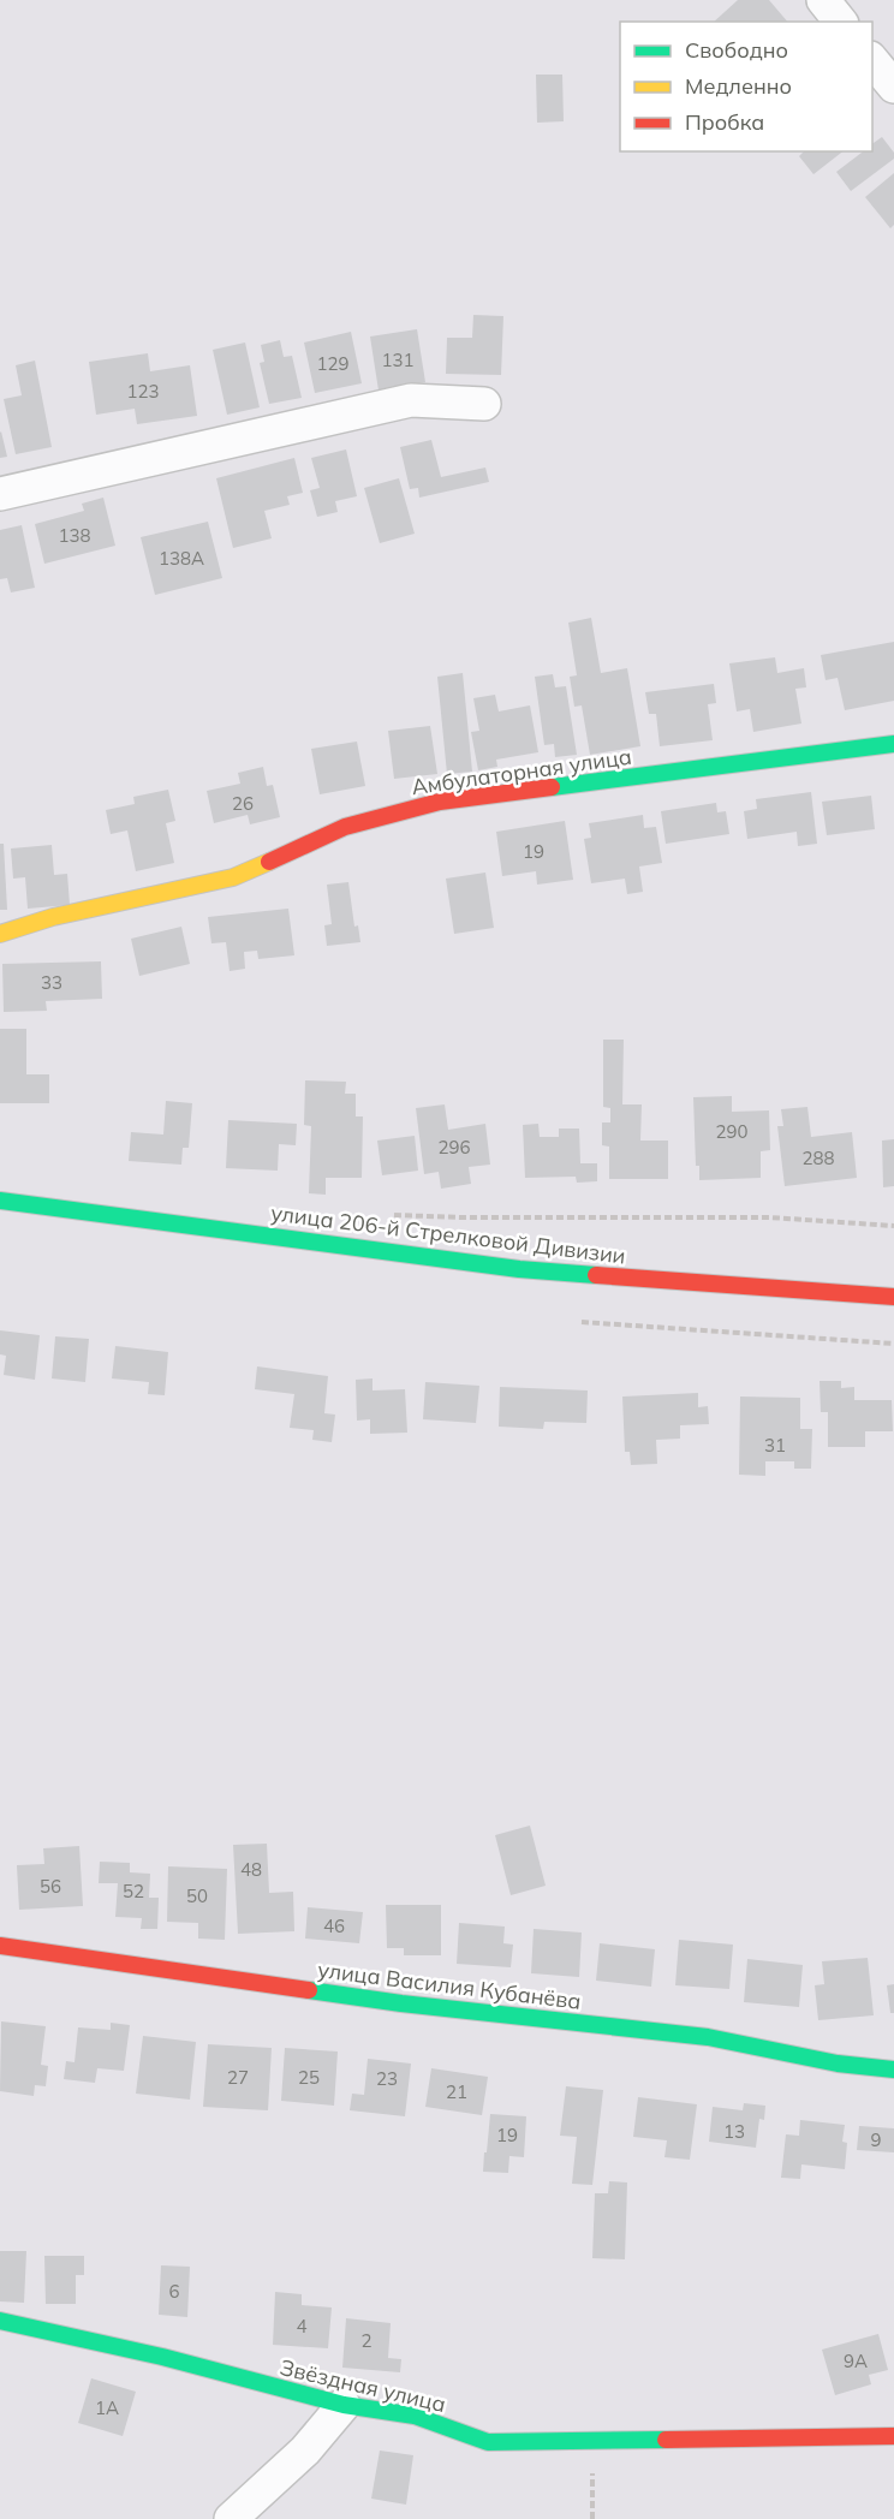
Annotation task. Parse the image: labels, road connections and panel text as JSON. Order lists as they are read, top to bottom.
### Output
{
  "streets": {
    "street": [
      "Амбулаторная улица",
      "улица 206-й Стрелковой Дивизии",
      "улица Василия Кубанёва",
      "Звёздная улица"
    ]
  },
  "house_numbers": [
    "131",
    "129",
    "123",
    "138",
    "138А",
    "26",
    "19",
    "33",
    "290",
    "296",
    "288",
    "31",
    "48",
    "56",
    "52",
    "50",
    "46",
    "27",
    "25",
    "23",
    "21",
    "13",
    "19",
    "9",
    "6",
    "4",
    "2",
    "9А",
    "1А"
  ],
  "legend": ["Свободно", "Медленно", "Пробка"]
}
